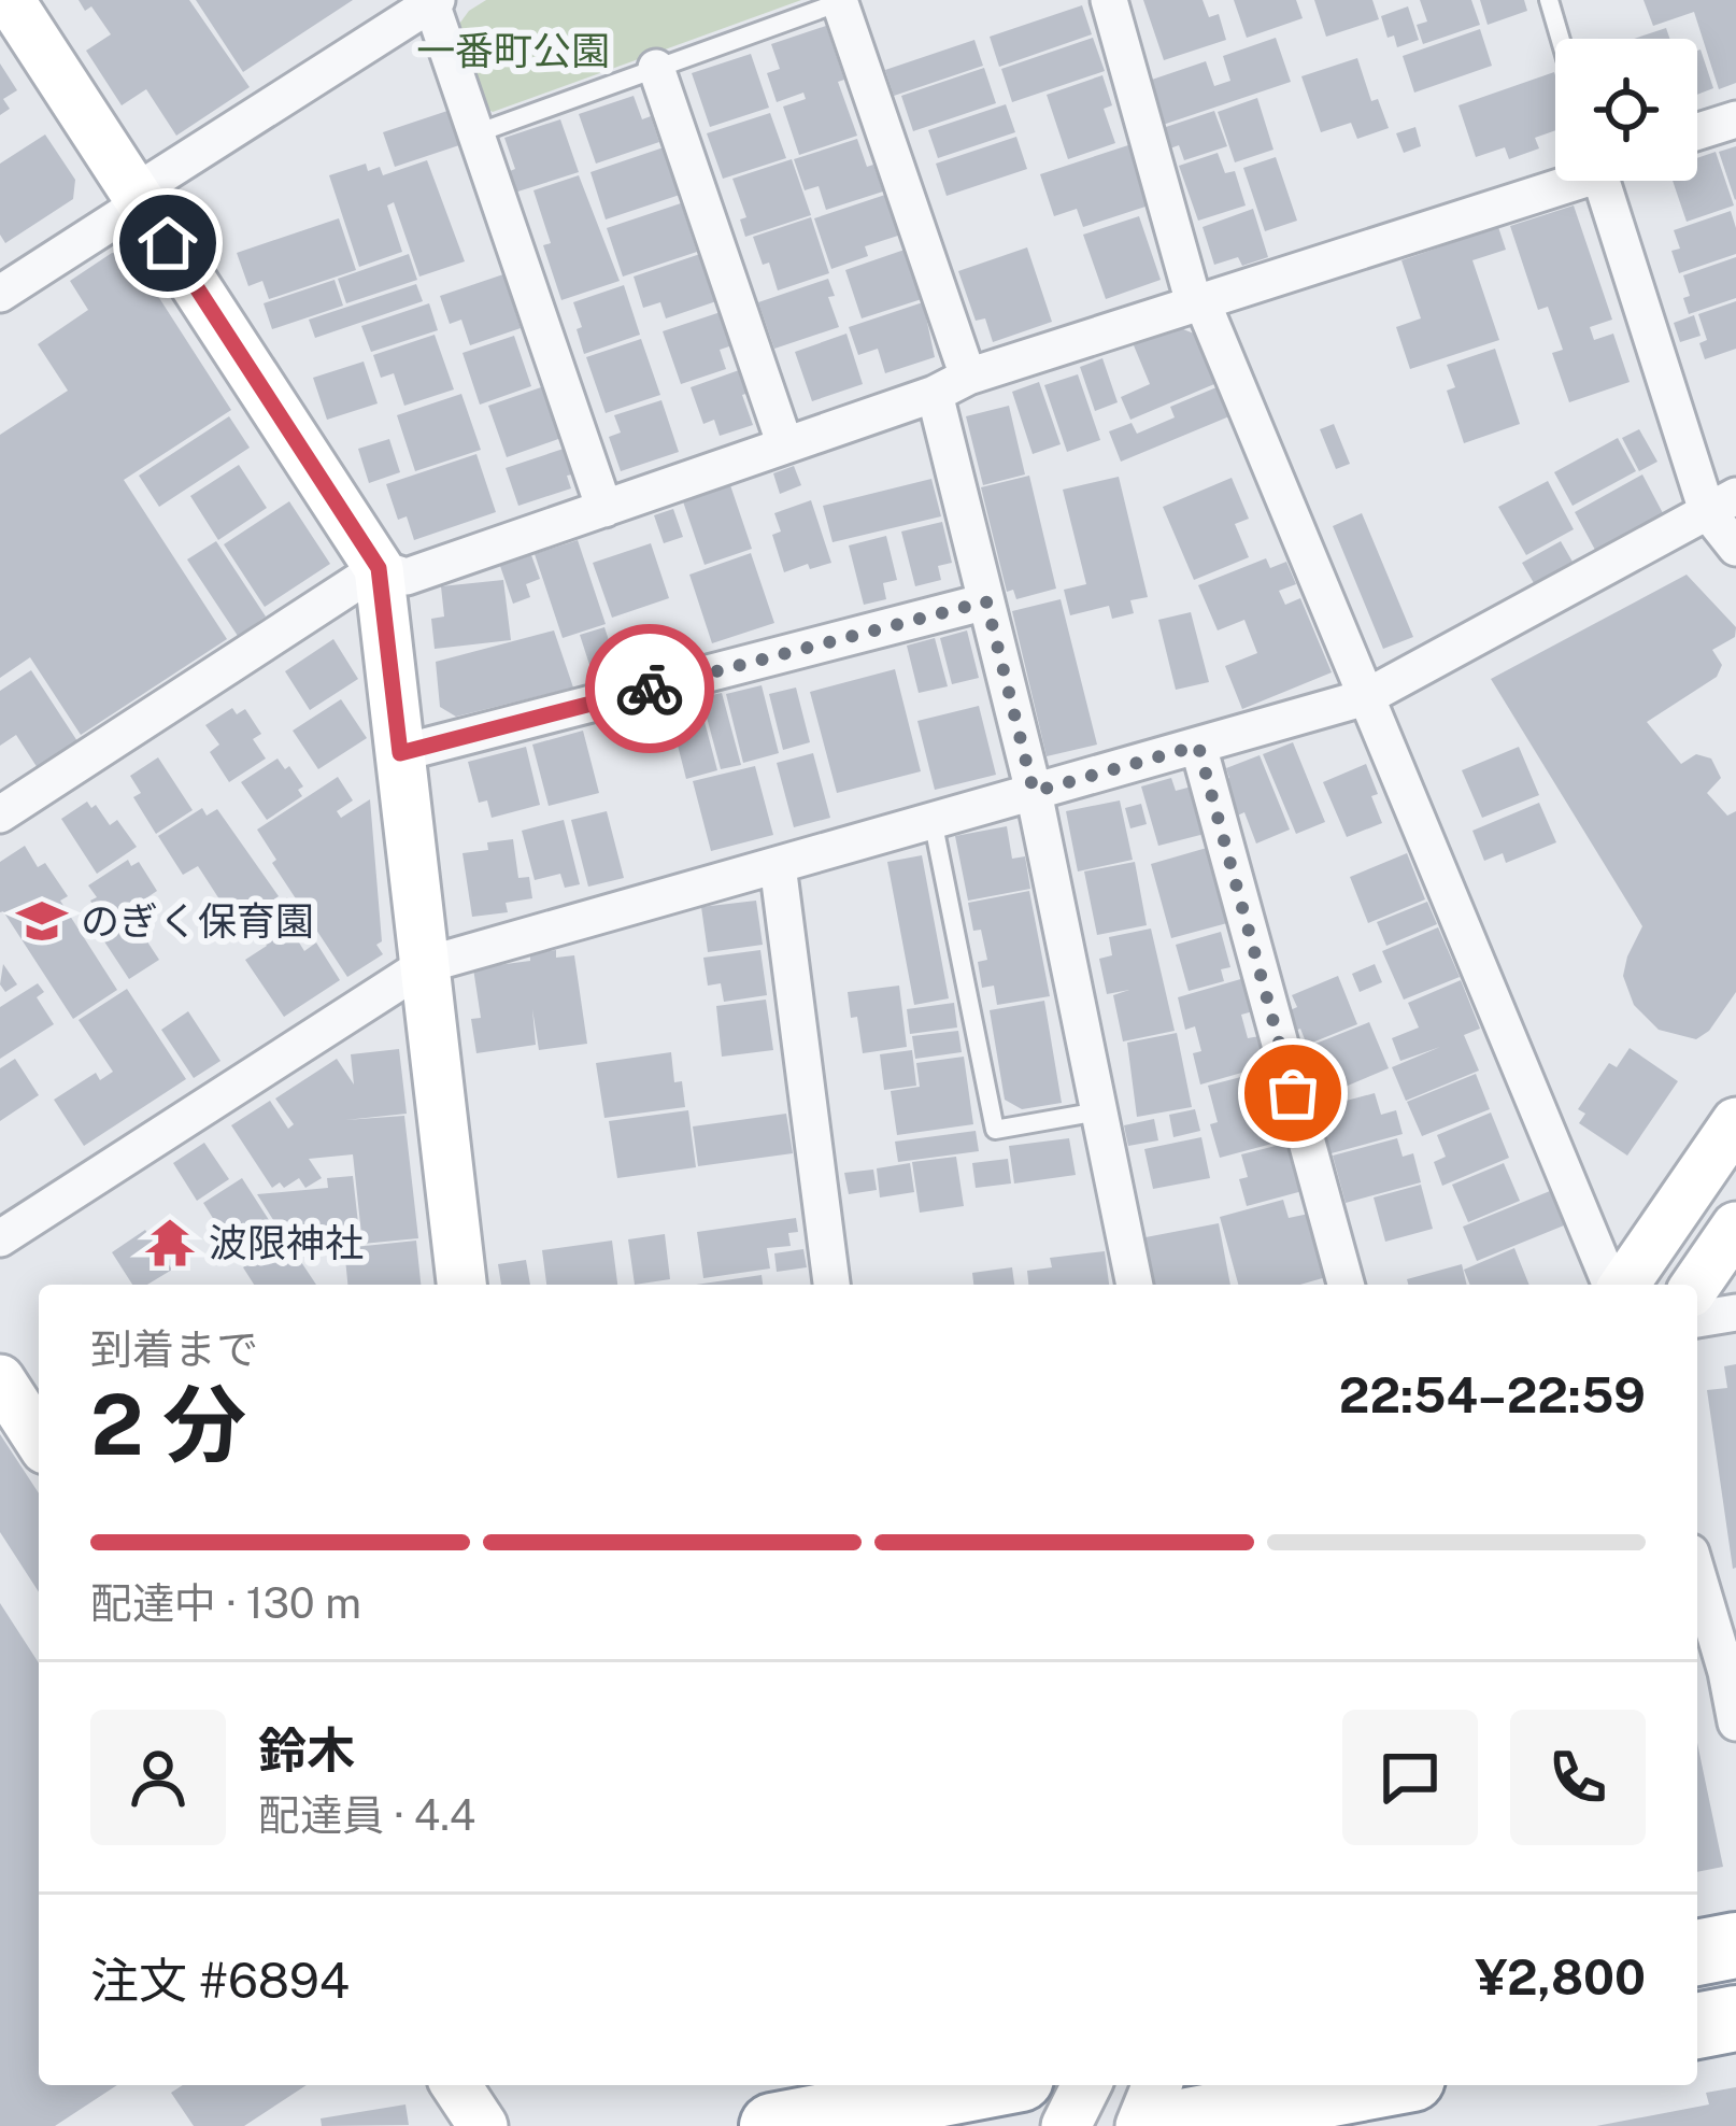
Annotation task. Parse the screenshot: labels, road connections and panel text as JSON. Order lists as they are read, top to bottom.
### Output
{
  "parks": ["一番町公園"],
  "places": {
    "school or university": ["のぎく保育園"],
    "temple": ["波限神社"]
  },
  "page": {
    "heading": ["2 分", "到着まで", "22:54–22:59"],
    "panel": [
      "鈴木",
      "配達員 · 4.4",
      "注文 #6894",
      "¥2,800"
    ],
    "bar": "配達中 · 130 m"
  }
}
